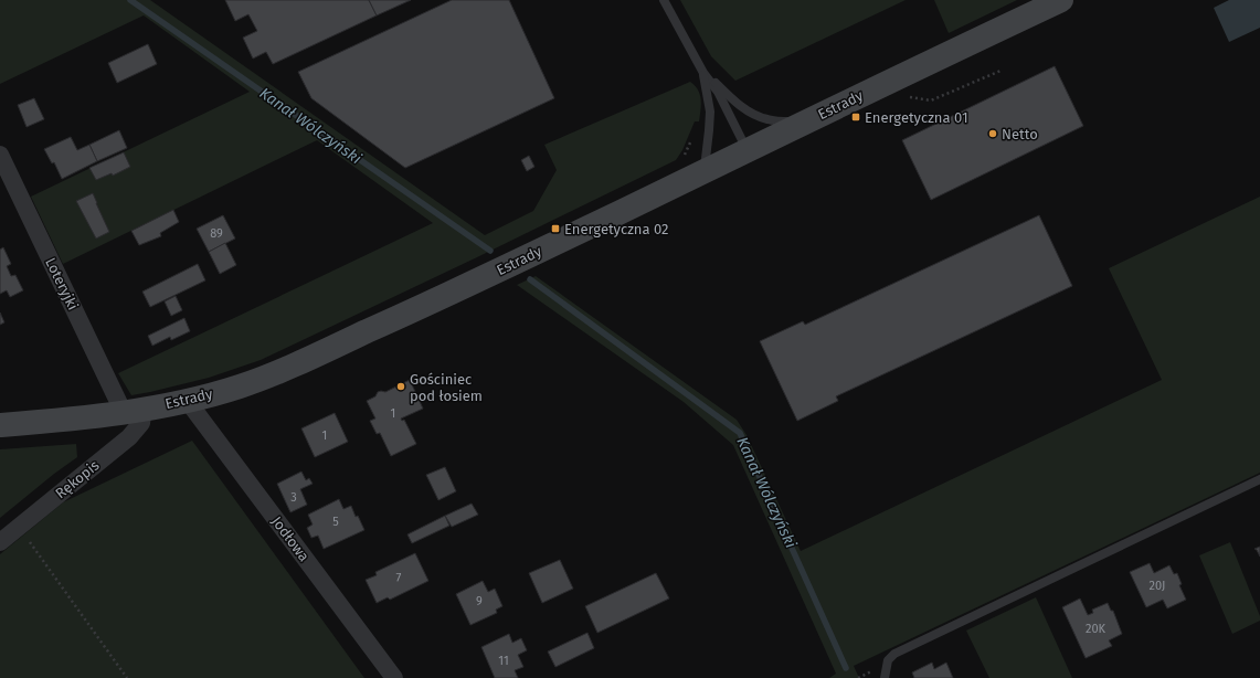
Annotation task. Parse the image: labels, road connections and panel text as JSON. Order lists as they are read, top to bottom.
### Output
{
  "streets": {
    "main road": ["Estrady"],
    "street": ["Loteryjki", "Rękopis", "Jodłowa"]
  },
  "crossings": [
    ["Estrady", "Loteryjki"],
    ["Estrady", "Rękopis"],
    ["Estrady", "Jodłowa"],
    ["Loteryjki", "Rękopis"]
  ],
  "water": ["Kanał Wólczyński"],
  "places": {
    "transit": ["Energetyczna 01", "Energetyczna 02"],
    "other": ["Netto", "Gościniec pod łosiem"]
  },
  "house_numbers": [
    "89",
    "1",
    "1",
    "3",
    "5",
    "7",
    "20J",
    "9",
    "20K",
    "11"
  ]
}
